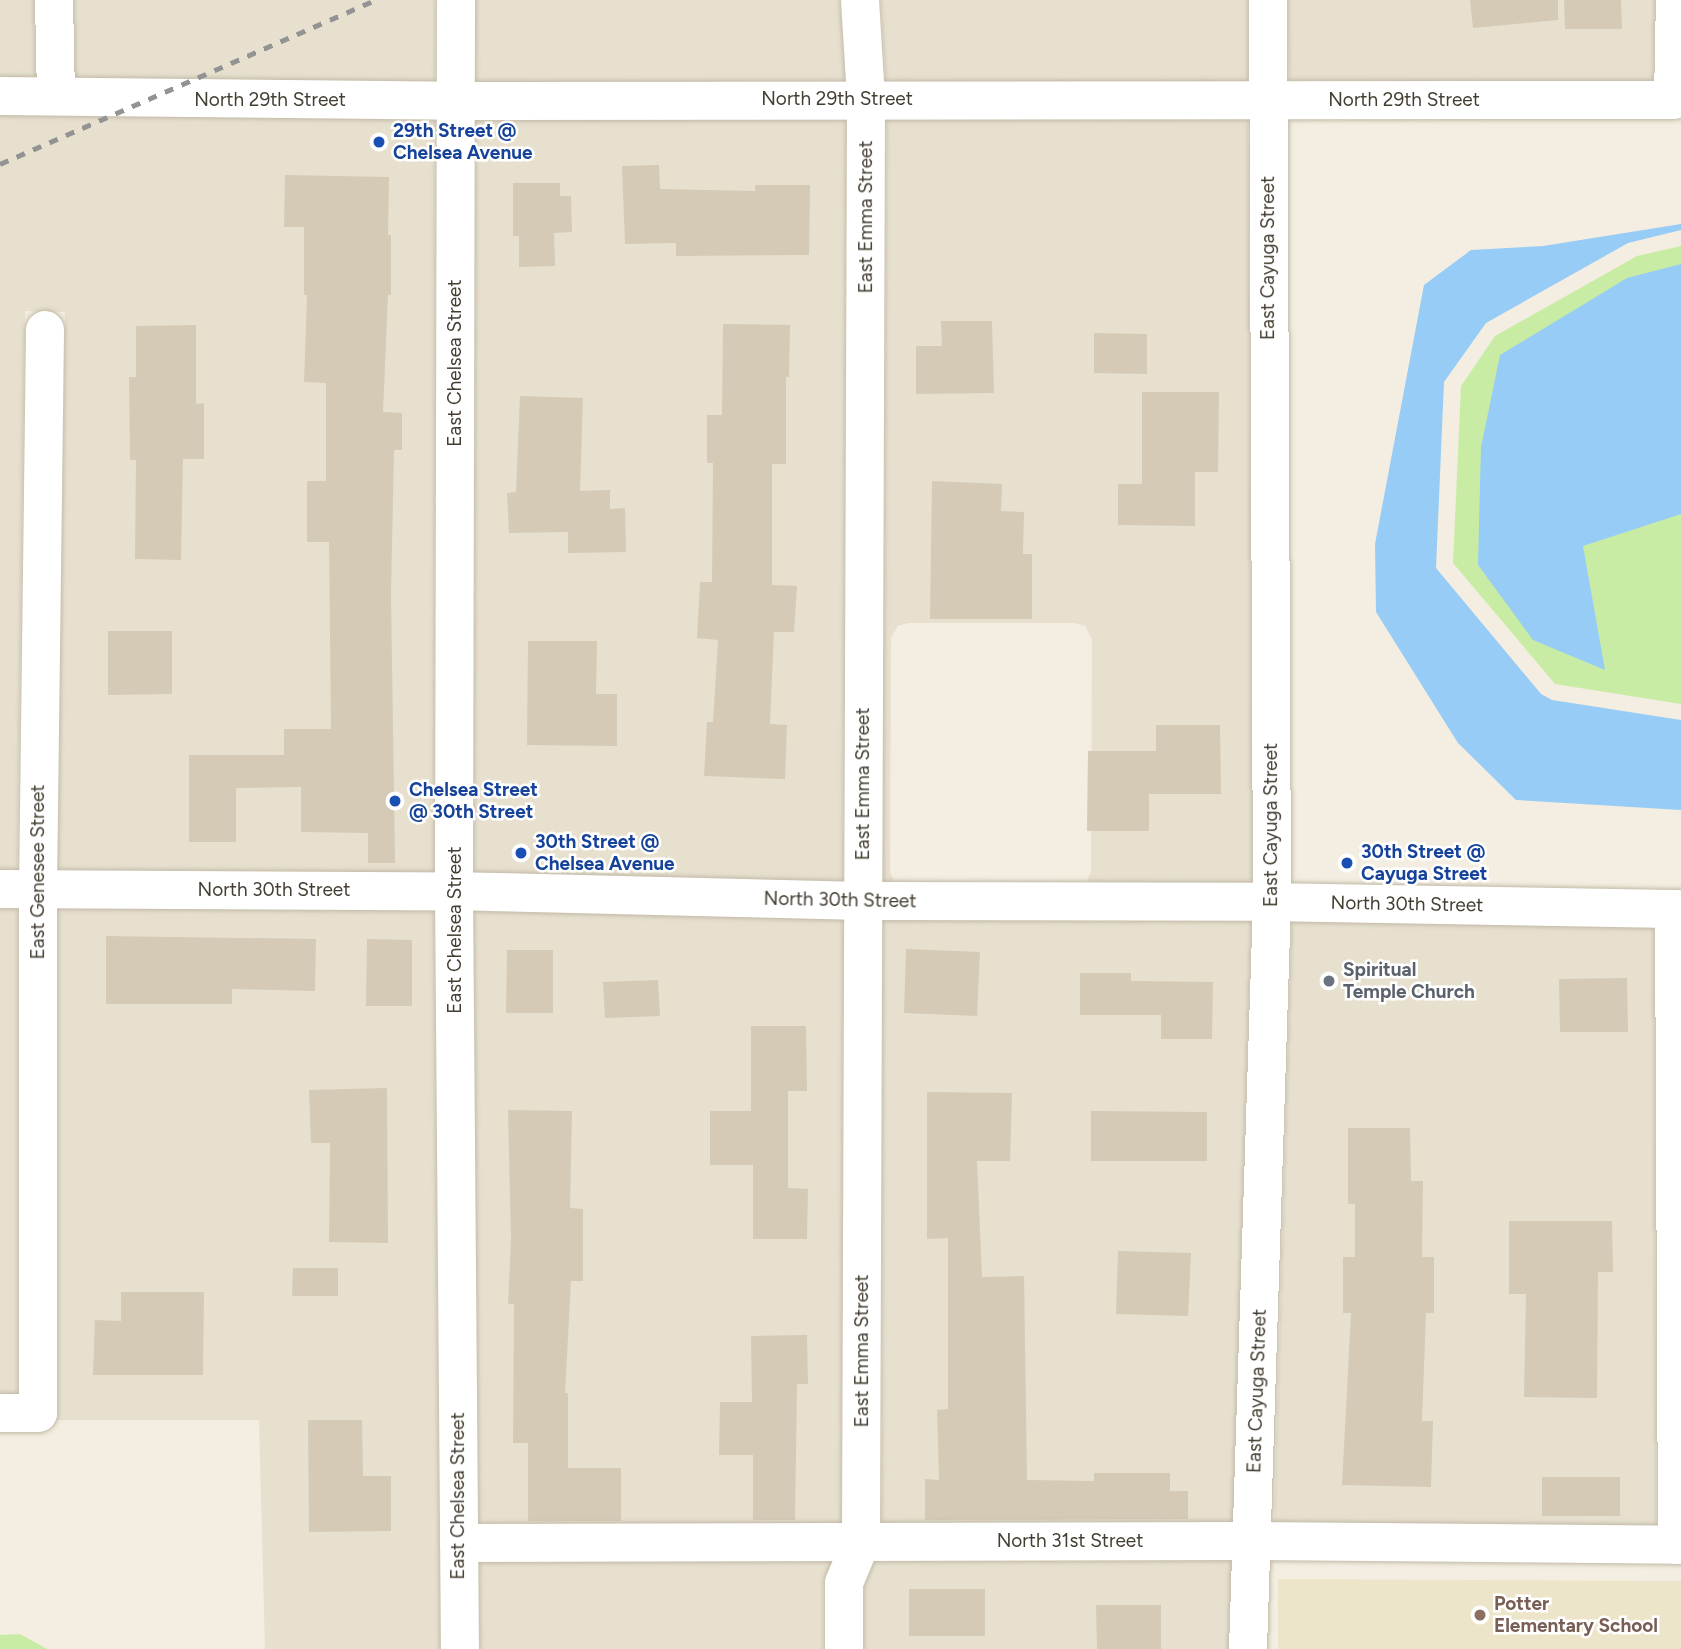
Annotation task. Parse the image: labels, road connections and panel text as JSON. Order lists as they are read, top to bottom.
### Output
{
  "streets": {
    "street": [
      "North 29th Street",
      "East Emma Street",
      "East Cayuga Street",
      "East Chelsea Street",
      "East Genesee Street",
      "North 30th Street",
      "North 31st Street"
    ]
  },
  "crossings": [
    ["North 29th Street", "East Emma Street"],
    ["North 29th Street", "East Cayuga Street"],
    ["North 29th Street", "East Chelsea Street"],
    ["East Emma Street", "North 30th Street"],
    ["East Emma Street", "North 31st Street"],
    ["East Cayuga Street", "North 30th Street"],
    ["East Cayuga Street", "North 31st Street"],
    ["East Chelsea Street", "North 30th Street"],
    ["East Chelsea Street", "North 31st Street"],
    ["East Genesee Street", "North 30th Street"]
  ],
  "places": [
    "29th Street @ Chelsea Avenue",
    "Chelsea Street @ 30th Street",
    "30th Street @ Chelsea Avenue",
    "30th Street @ Cayuga Street",
    "Spiritual Temple Church",
    "Potter Elementary School"
  ]
}
